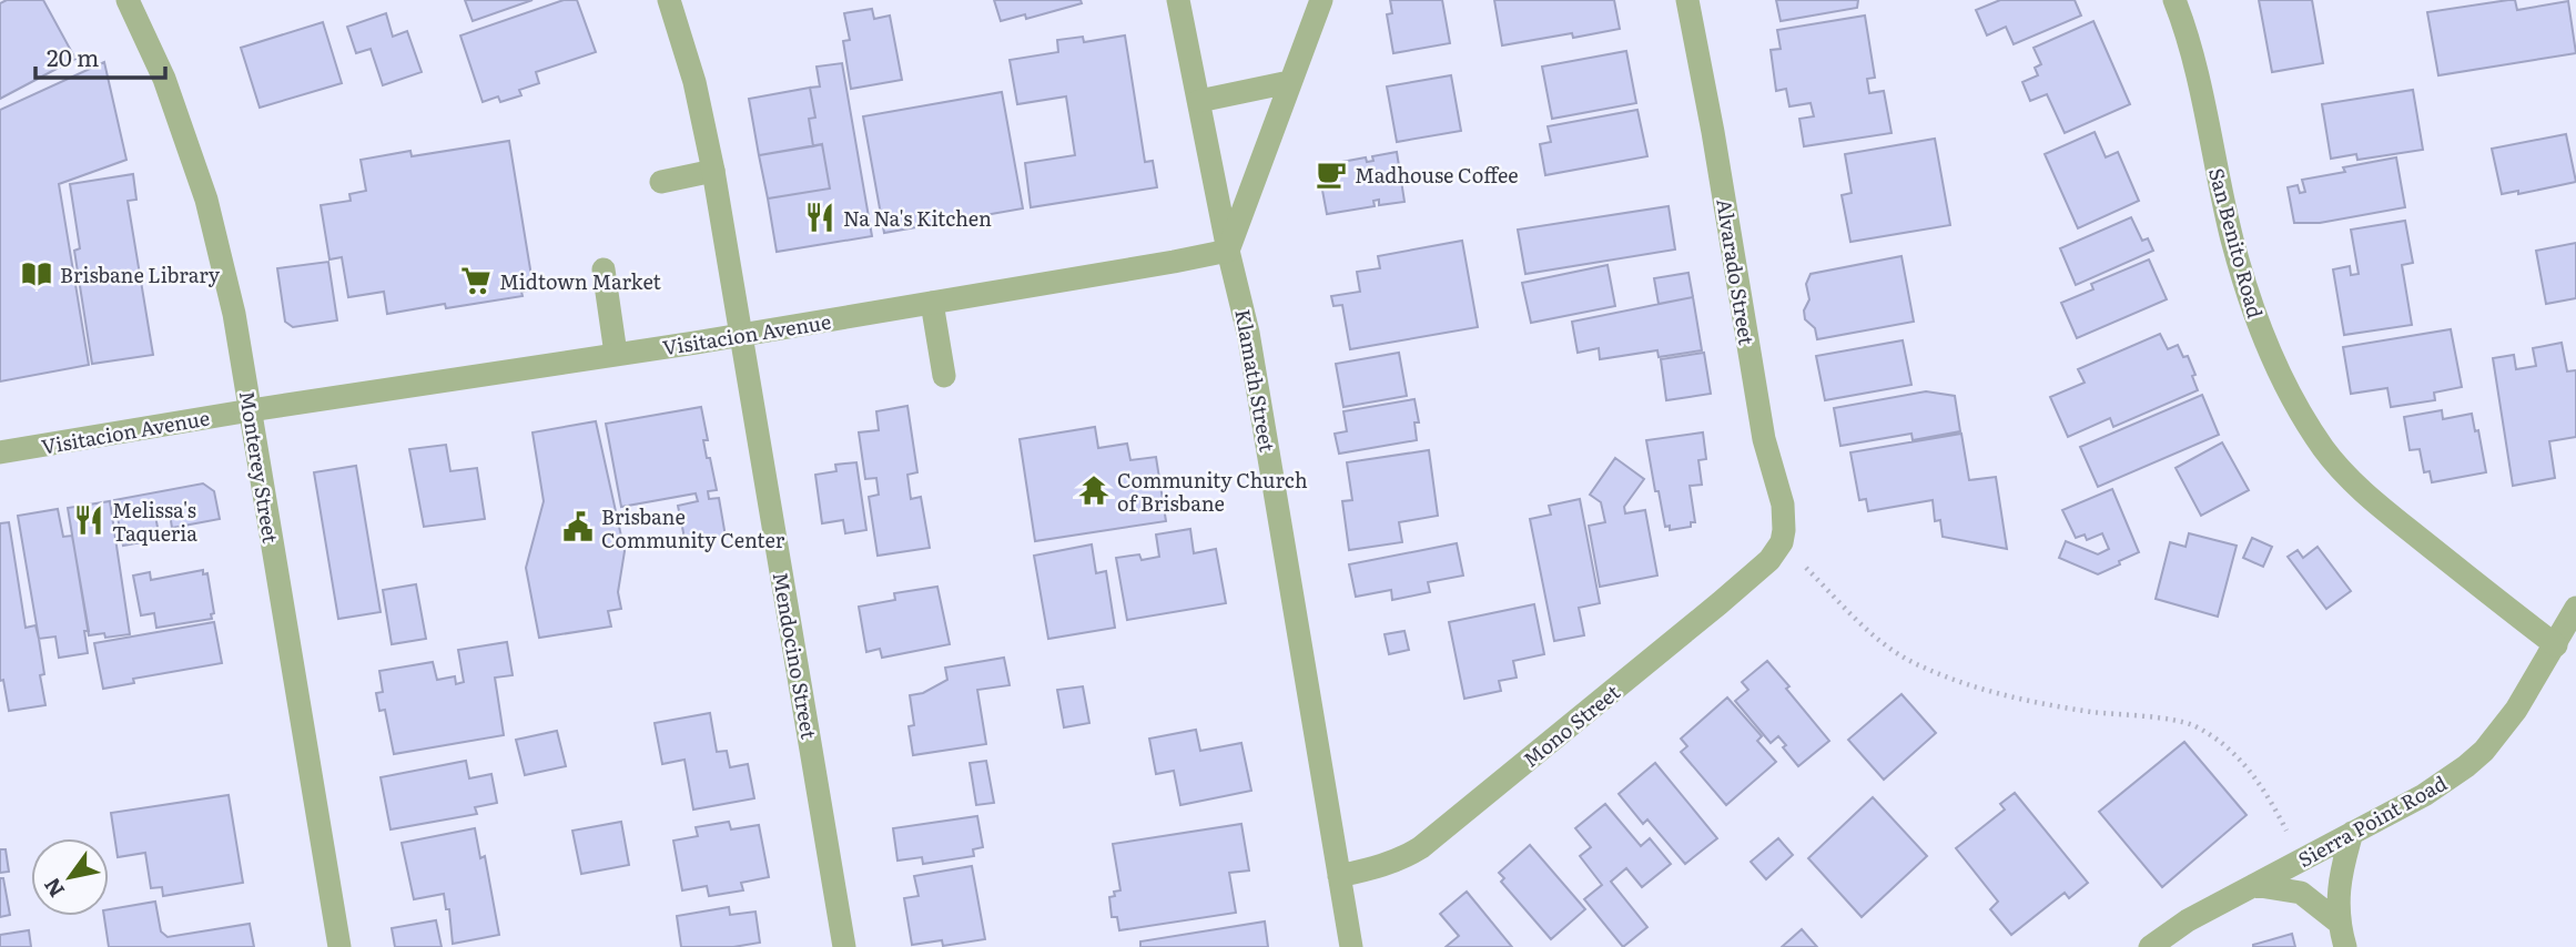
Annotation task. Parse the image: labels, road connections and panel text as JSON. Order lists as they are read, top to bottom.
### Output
{
  "streets": {
    "street": [
      "San Benito Road",
      "Alvarado Street",
      "Visitacion Avenue",
      "Klamath Street",
      "Monterey Street",
      "Mendocino Street",
      "Mono Street",
      "Sierra Point Road"
    ]
  },
  "crossings": [
    ["San Benito Road", "Sierra Point Road"],
    ["Alvarado Street", "Mono Street"],
    ["Visitacion Avenue", "Klamath Street"],
    ["Visitacion Avenue", "Monterey Street"],
    ["Visitacion Avenue", "Mendocino Street"],
    ["Klamath Street", "Mono Street"]
  ],
  "places": {
    "cafe": ["Madhouse Coffee"],
    "restaurant": ["Na Na's Kitchen", "Melissa's Taqueria"],
    "library": ["Brisbane Library"],
    "supermarket": ["Midtown Market"],
    "temple": ["Community Church of Brisbane"],
    "public building": ["Brisbane Community Center"]
  },
  "scale_bar": "20 m",
  "north": "bottom left"
}
